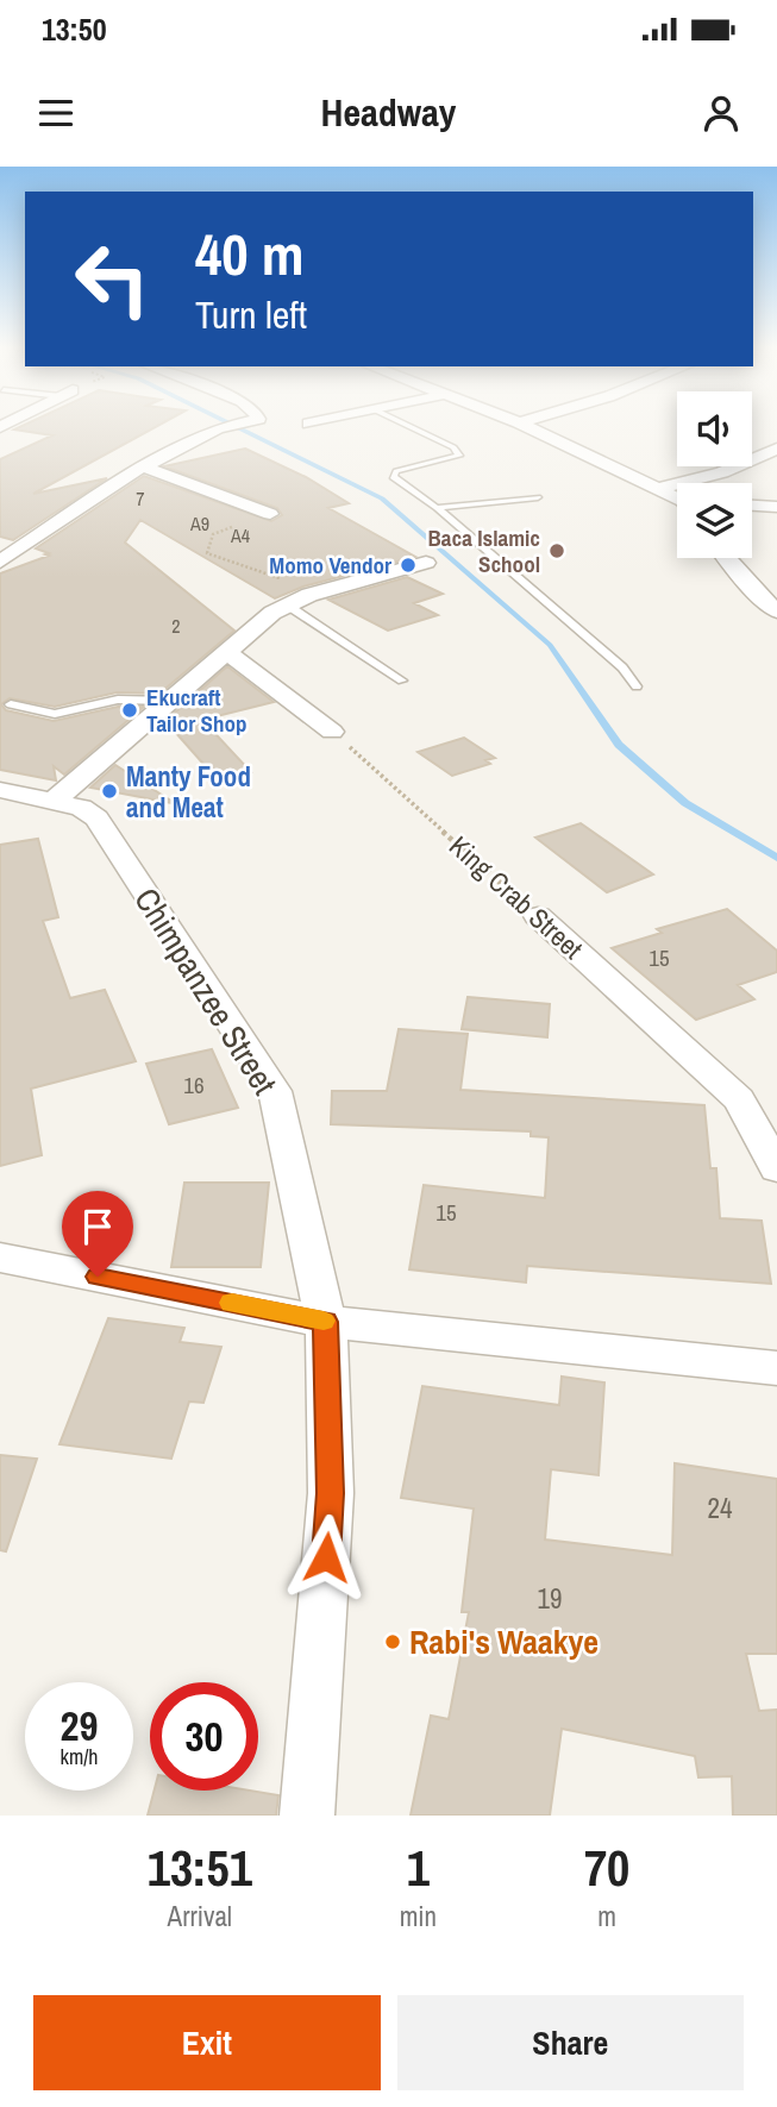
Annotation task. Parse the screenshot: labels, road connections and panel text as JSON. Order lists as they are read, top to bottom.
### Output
{
  "streets": {
    "street": ["King Crab Street", "Chimpanzee Street"]
  },
  "places": [
    "Baca Islamic School",
    "Momo Vendor",
    "Ekucraft Tailor Shop",
    "Manty Food and Meat",
    "Rabi's Waakye"
  ],
  "house_numbers": [
    "7",
    "A9",
    "A4",
    "2",
    "15",
    "16",
    "15",
    "24",
    "19"
  ],
  "page": {
    "status": "13:50",
    "header": "Headway",
    "turn": ["40 m", "Turn left"],
    "speed": "29 km/h",
    "limit": "30",
    "eta": [
      "13:51",
      "Arrival",
      "1",
      "min",
      "70",
      "m"
    ],
    "buttons": ["Exit", "Share"]
  }
}
